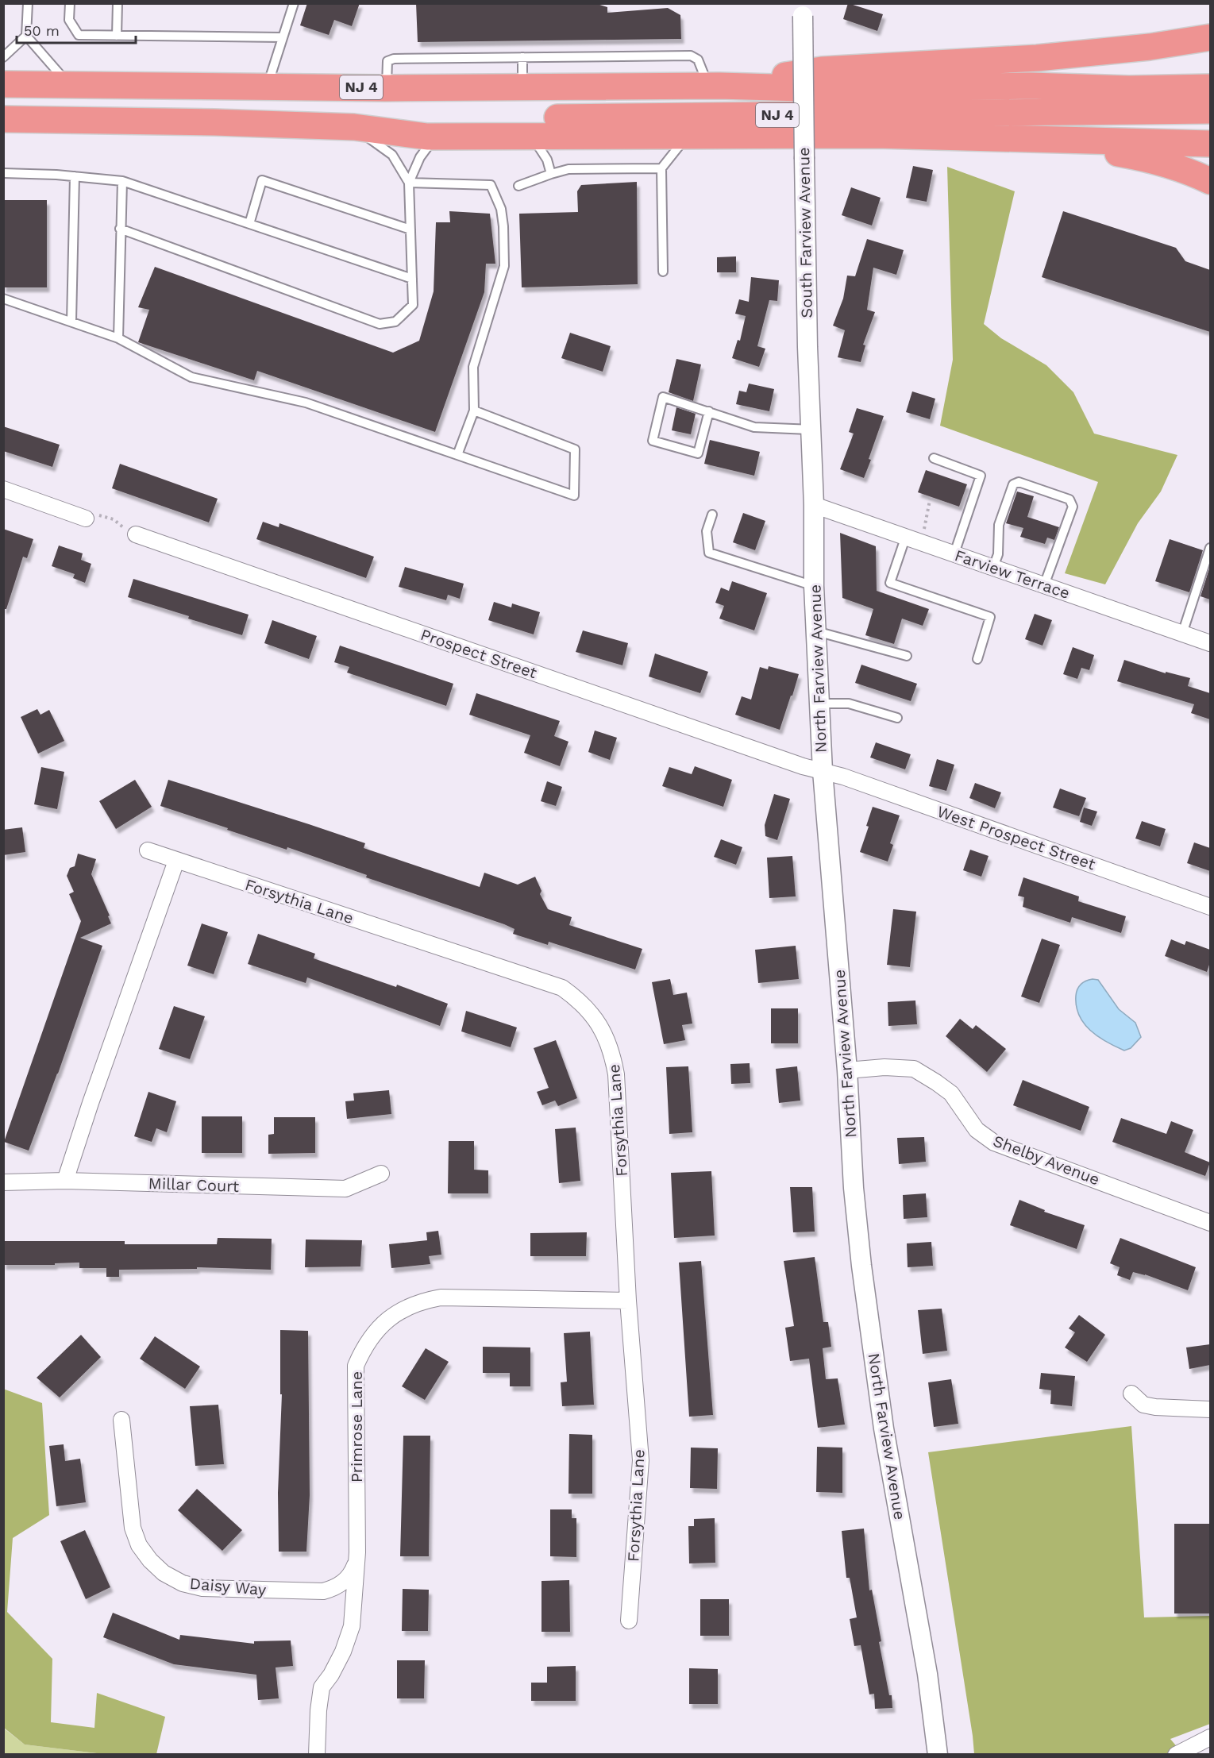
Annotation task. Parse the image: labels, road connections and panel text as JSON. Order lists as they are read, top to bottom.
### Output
{
  "streets": {
    "highway": ["NJ 4"],
    "street": [
      "South Farview Avenue",
      "Farview Terrace",
      "Prospect Street",
      "North Farview Avenue",
      "West Prospect Street",
      "Forsythia Lane",
      "Shelby Avenue",
      "Millar Court",
      "Primrose Lane",
      "Daisy Way"
    ]
  },
  "crossings": [
    ["South Farview Avenue", "North Farview Avenue"],
    ["Farview Terrace", "North Farview Avenue"],
    ["Prospect Street", "North Farview Avenue"],
    ["Prospect Street", "West Prospect Street"],
    ["North Farview Avenue", "West Prospect Street"],
    ["North Farview Avenue", "Shelby Avenue"],
    ["Forsythia Lane", "Primrose Lane"],
    ["Primrose Lane", "Daisy Way"]
  ],
  "scale_bar": "50 m"
}
